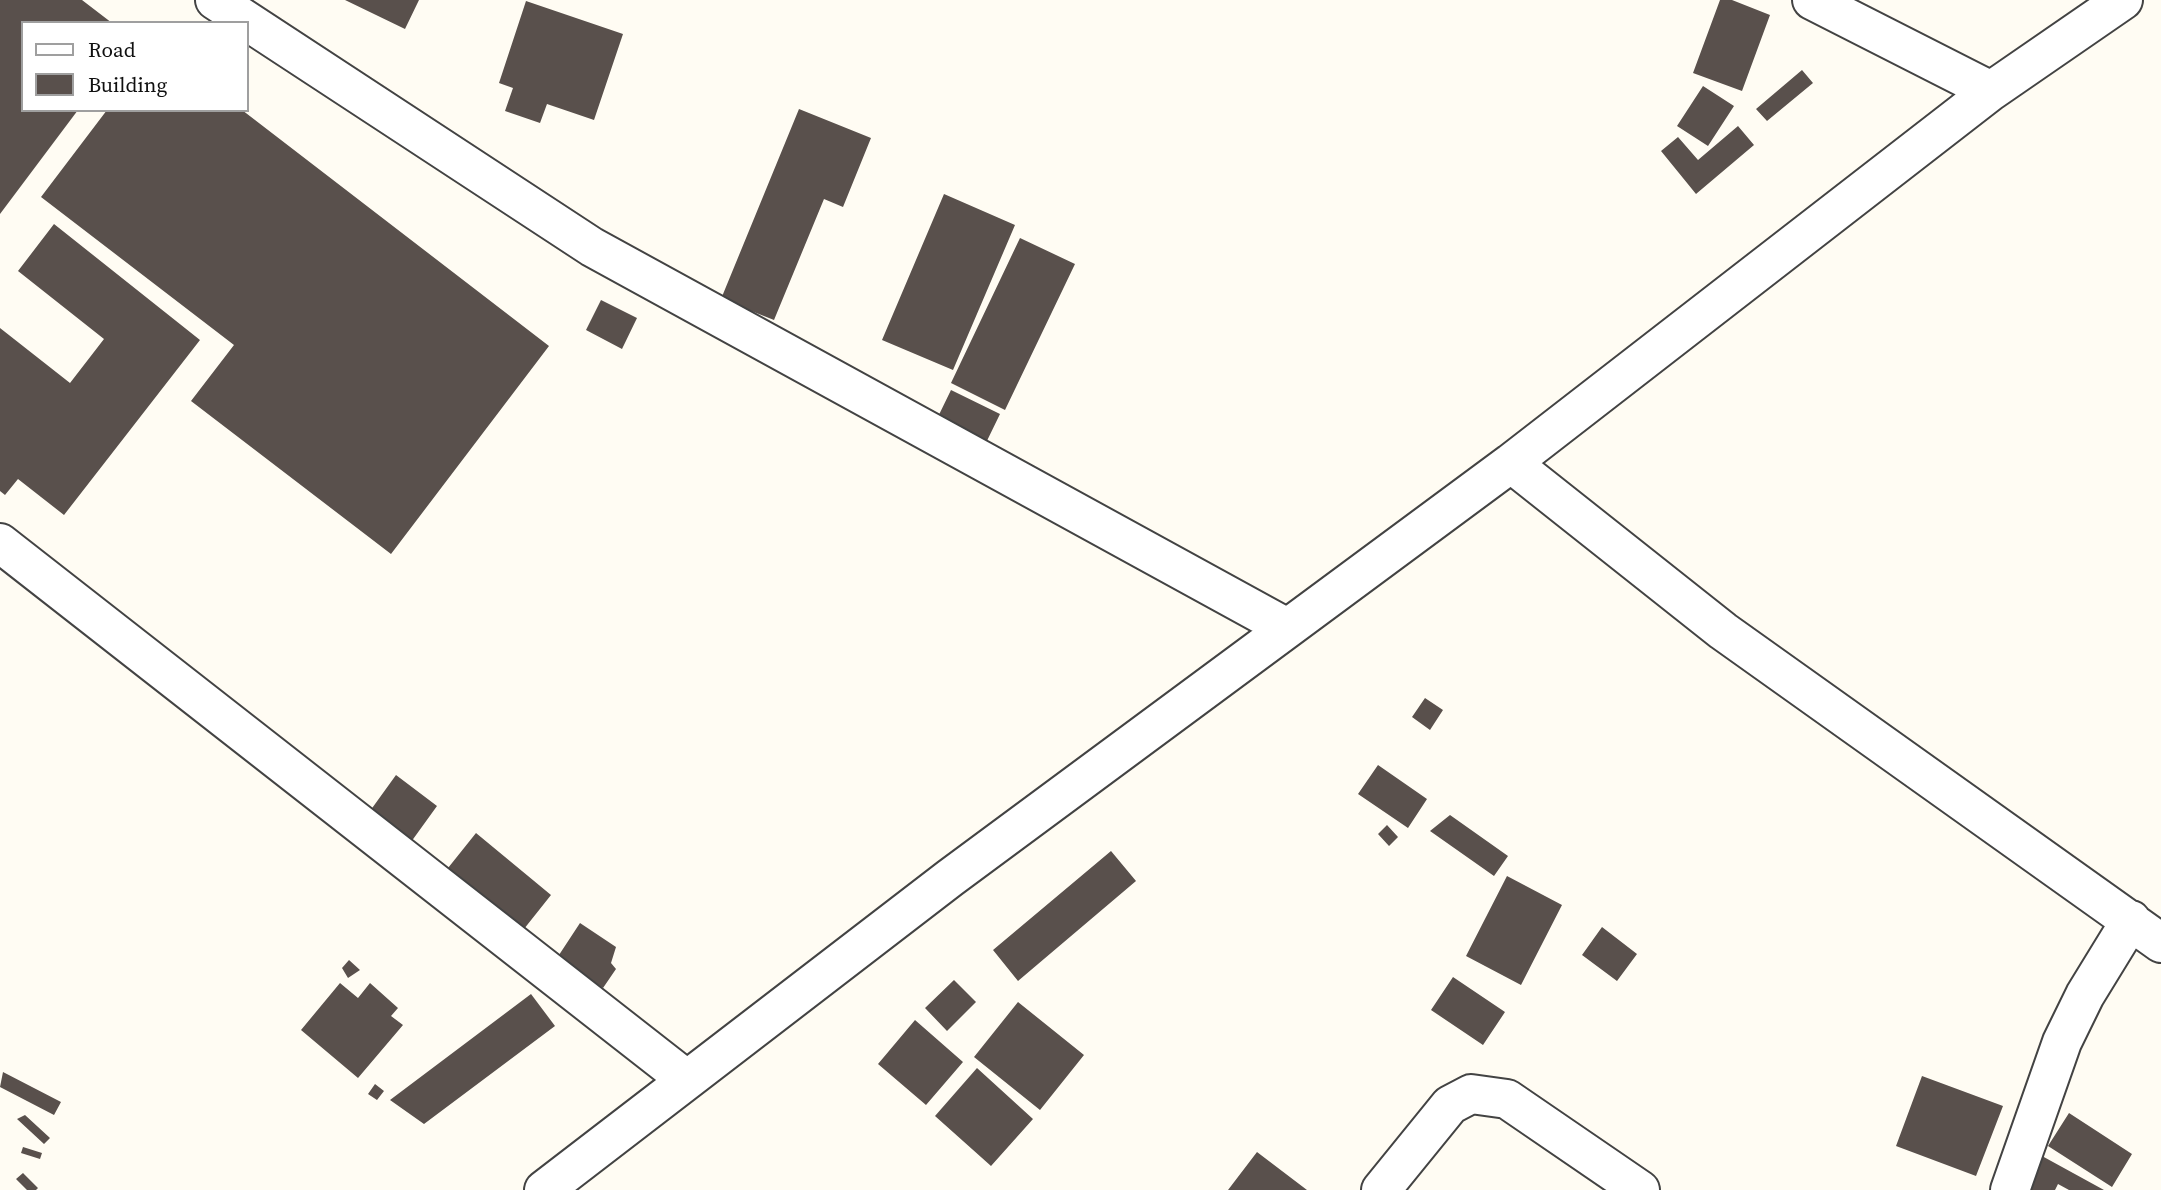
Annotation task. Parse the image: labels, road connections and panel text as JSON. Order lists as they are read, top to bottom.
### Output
{
  "legend": ["Road", "Building"]
}
